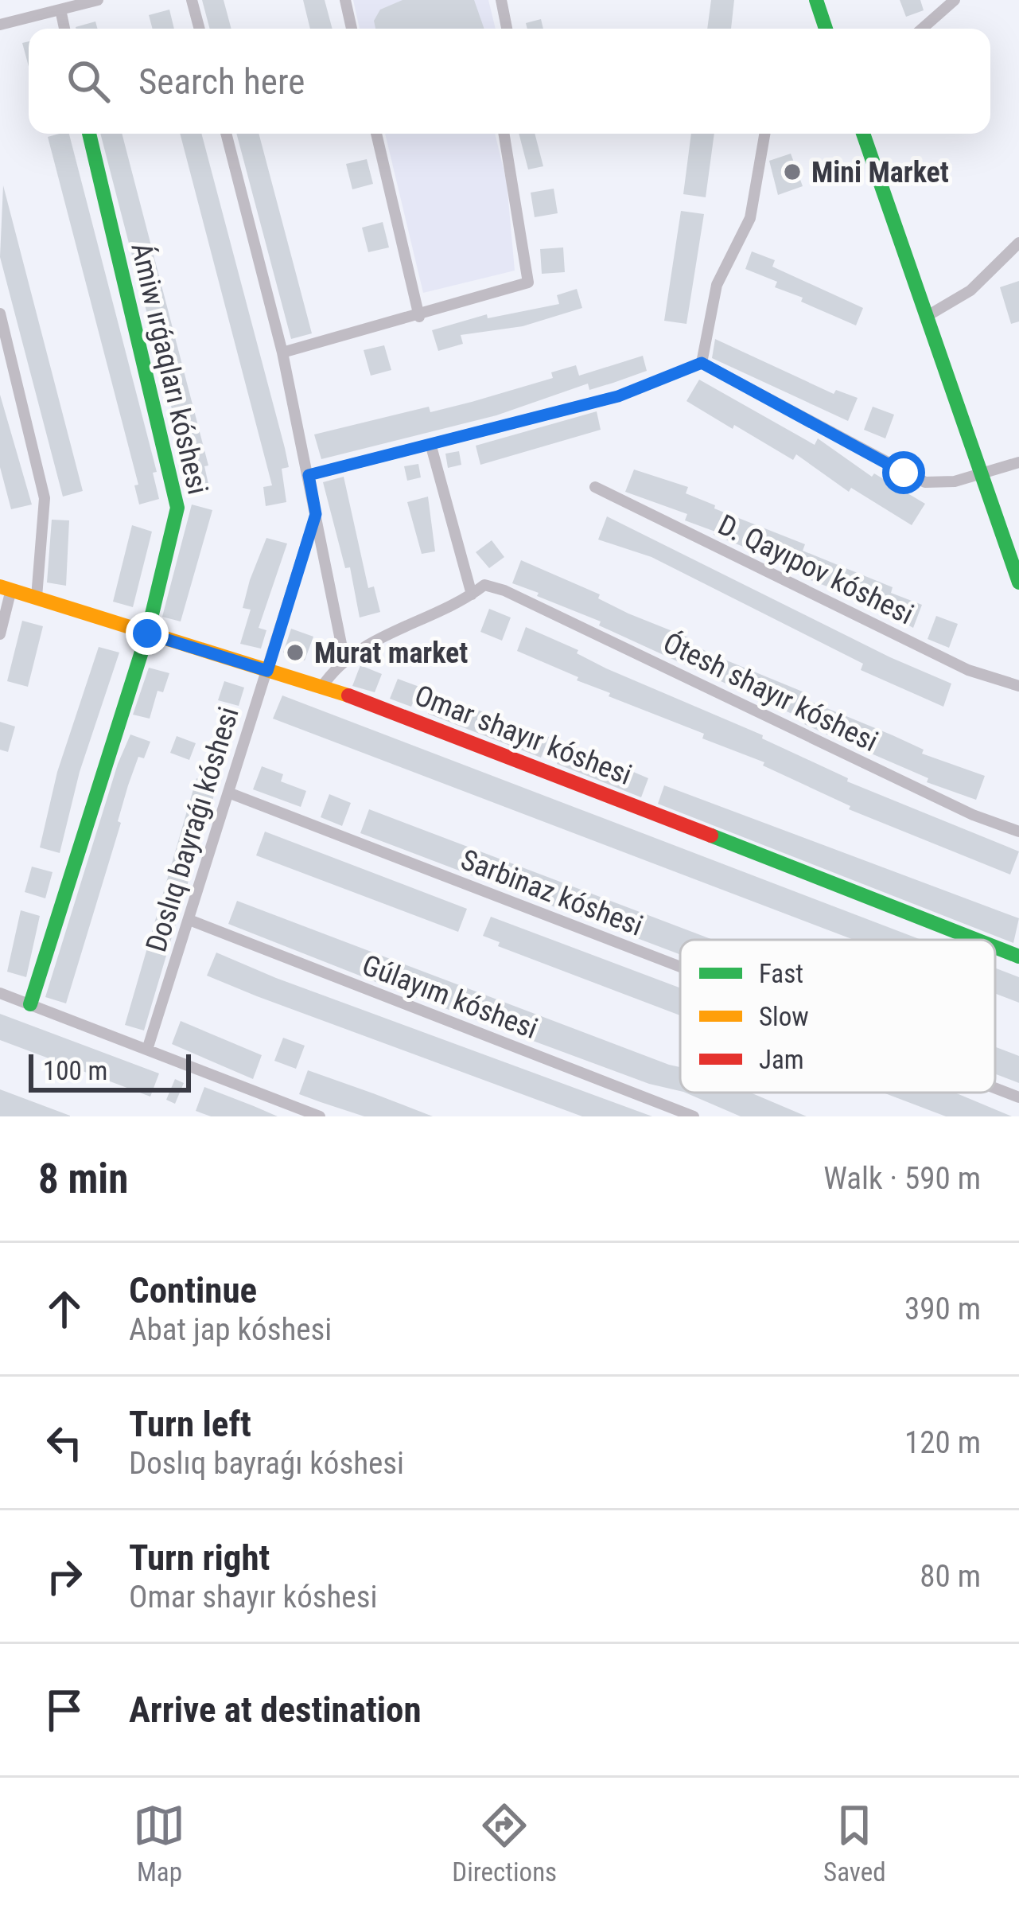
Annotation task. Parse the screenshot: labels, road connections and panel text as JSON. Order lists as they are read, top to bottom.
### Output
{
  "streets": {
    "street": [
      "Ámiw ırǵaqları kóshesi",
      "D. Qayıpov kóshesi",
      "Ótesh shayır kóshesi",
      "Omar shayır kóshesi",
      "Doslıq bayraǵı kóshesi",
      "Sarbinaz kóshesi",
      "Gúlayım kóshesi"
    ]
  },
  "crossings": [
    ["Ámiw ırǵaqları kóshesi", "Omar shayır kóshesi"],
    ["Omar shayır kóshesi", "Doslıq bayraǵı kóshesi"],
    ["Doslıq bayraǵı kóshesi", "Sarbinaz kóshesi"],
    ["Doslıq bayraǵı kóshesi", "Gúlayım kóshesi"]
  ],
  "places": ["Mini Market", "Murat market"],
  "legend": ["Fast", "Slow", "Jam"],
  "scale_bar": "100 m",
  "page": {
    "search": "Search here",
    "scale": "100 m",
    "heading": ["8 min", "Walk · 590 m"],
    "list": [
      ["Continue", "Abat jap kóshesi", "390 m"],
      ["Turn left", "Doslıq bayraǵı kóshesi", "120 m"],
      ["Turn right", "Omar shayır kóshesi", "80 m"],
      "Arrive at destination"
    ],
    "nav": ["Map", "Directions", "Saved"]
  }
}
